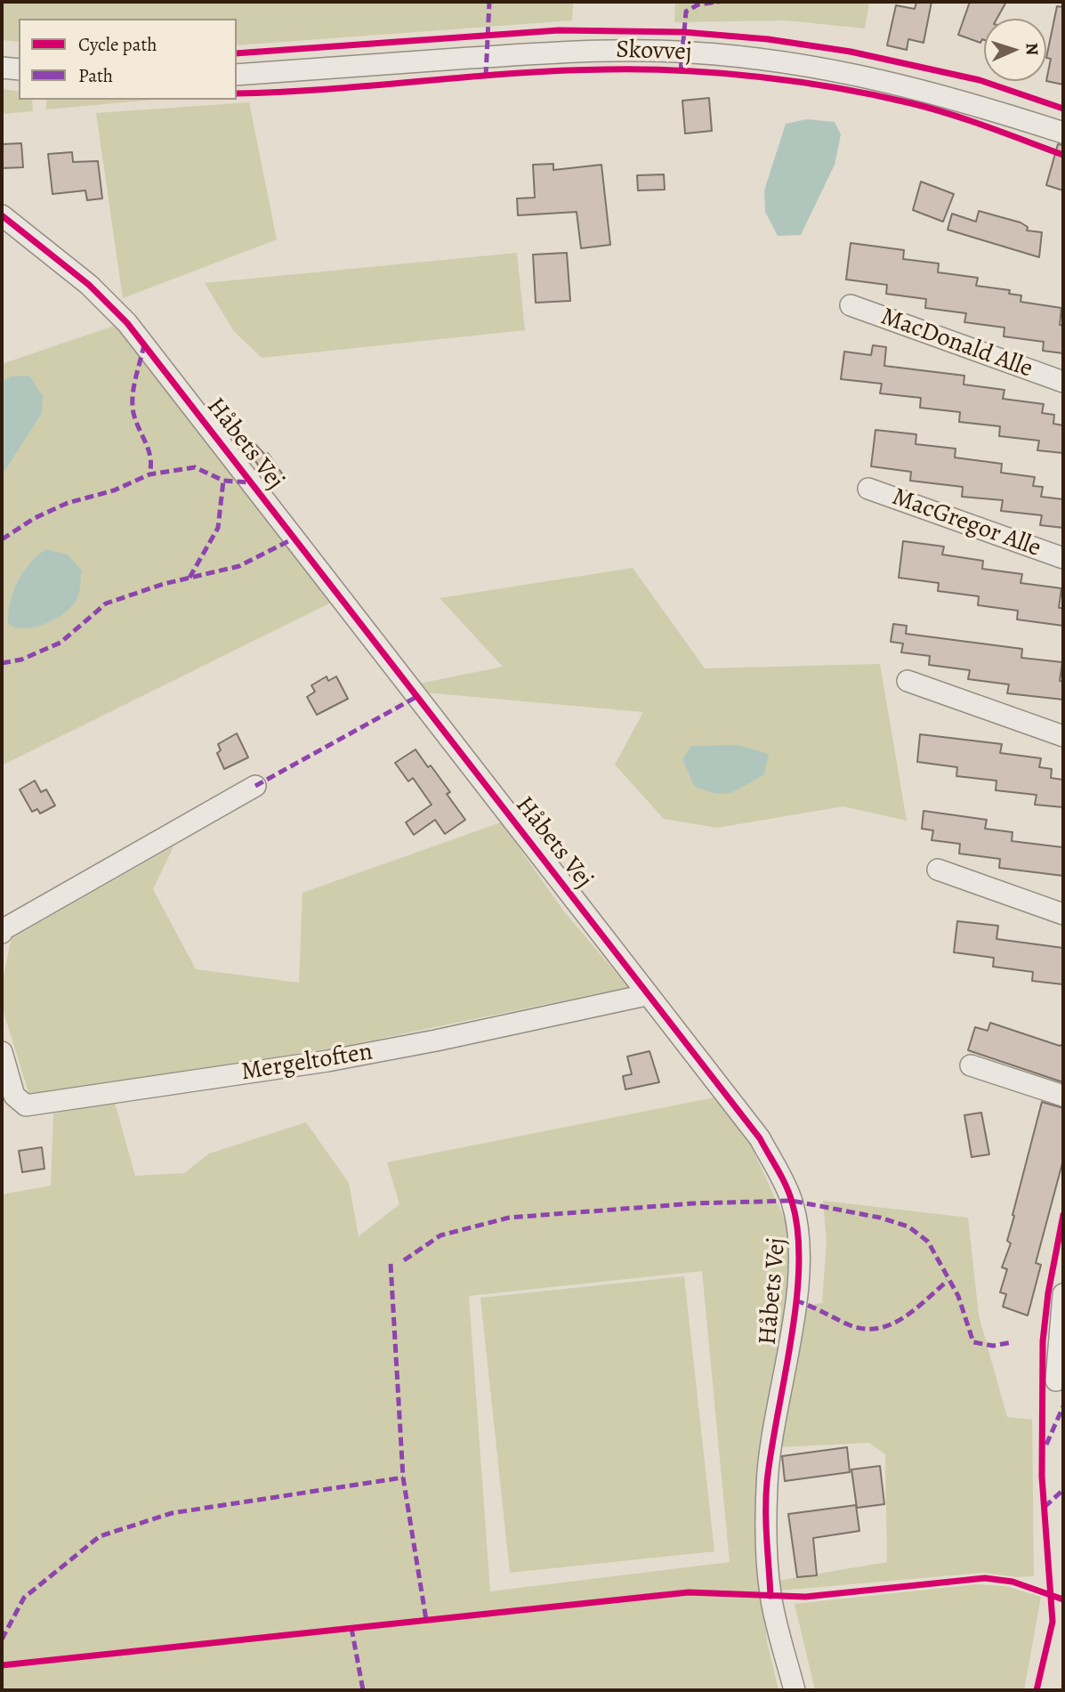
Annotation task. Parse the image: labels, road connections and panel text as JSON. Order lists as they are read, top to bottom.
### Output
{
  "streets": {
    "street": [
      "Skovvej",
      "MacDonald Alle",
      "Håbets Vej",
      "MacGregor Alle",
      "Mergeltoften"
    ]
  },
  "crossings": [
    ["Håbets Vej", "Mergeltoften"]
  ],
  "legend": ["Cycle path", "Path"],
  "north": "right"
}
